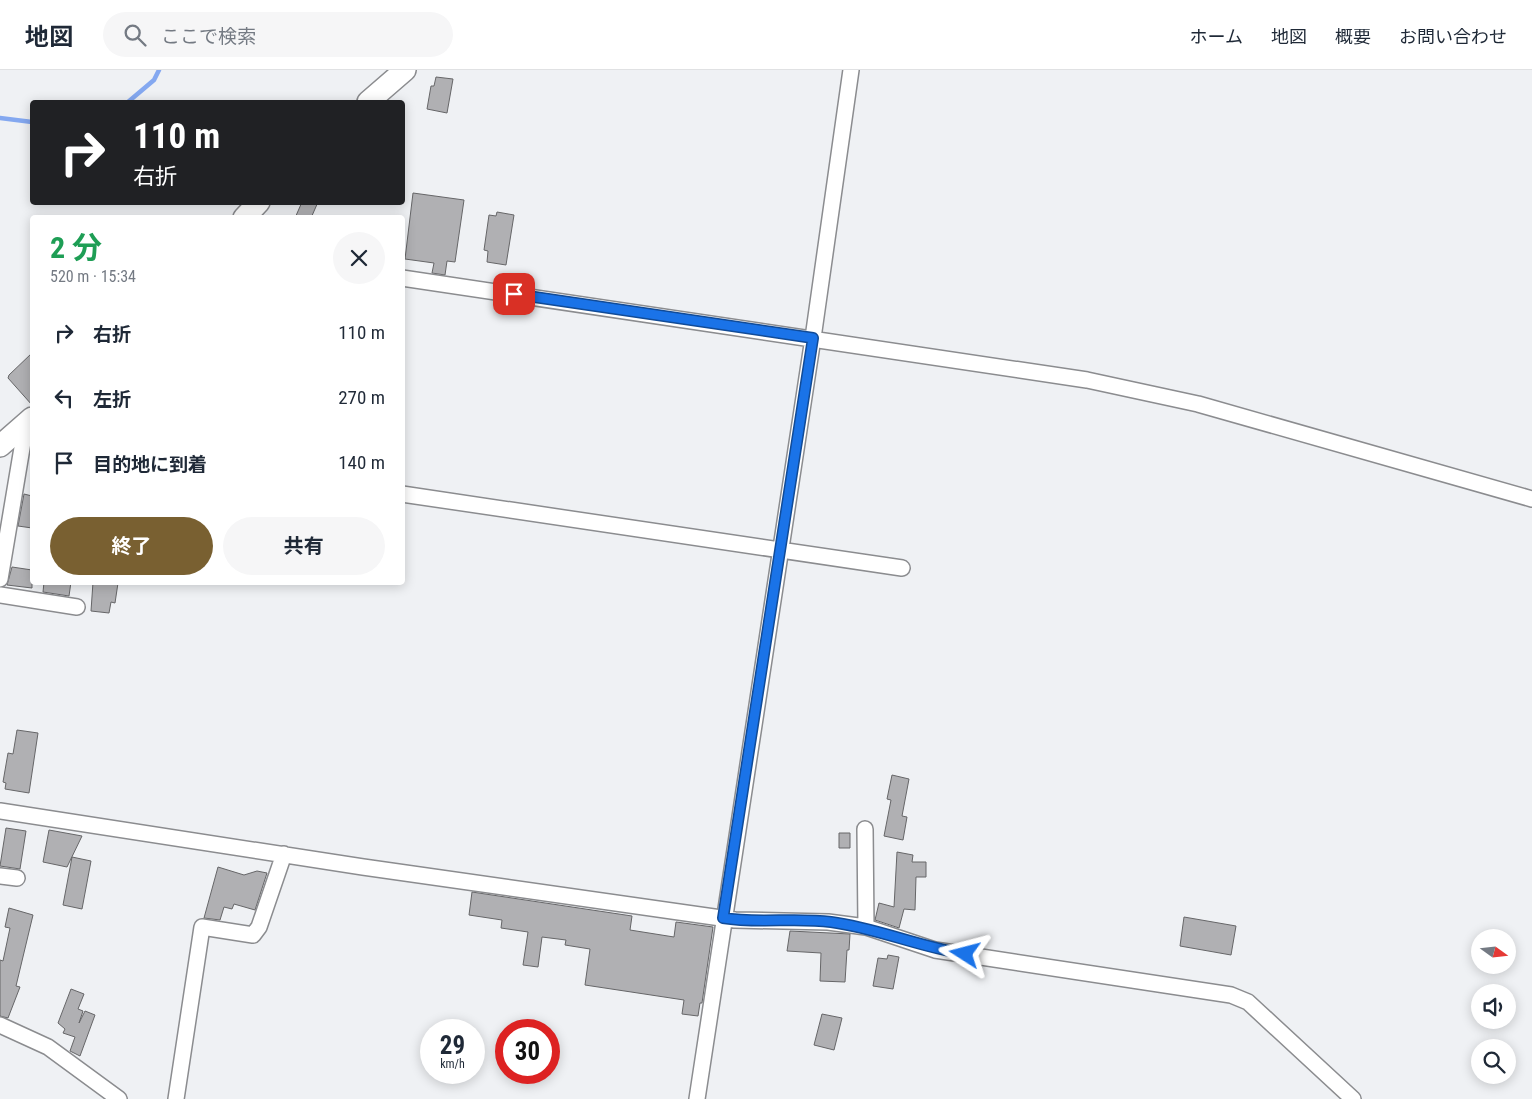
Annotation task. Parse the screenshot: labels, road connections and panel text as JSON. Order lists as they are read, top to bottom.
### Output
{
  "north": "right",
  "page": {
    "header": "地図",
    "search": "ここで検索",
    "nav": [
      "ホーム",
      "地図",
      "概要",
      "お問い合わせ"
    ],
    "turn": ["110 m", "右折"],
    "heading": ["2 分", "520 m · 15:34"],
    "list": [
      {
        "name": "右折",
        "value": "110 m"
      },
      {
        "name": "左折",
        "value": "270 m"
      },
      {
        "name": "目的地に到着",
        "value": "140 m"
      }
    ],
    "buttons": ["終了", "共有"],
    "speed": "29 km/h",
    "limit": "30"
  }
}
